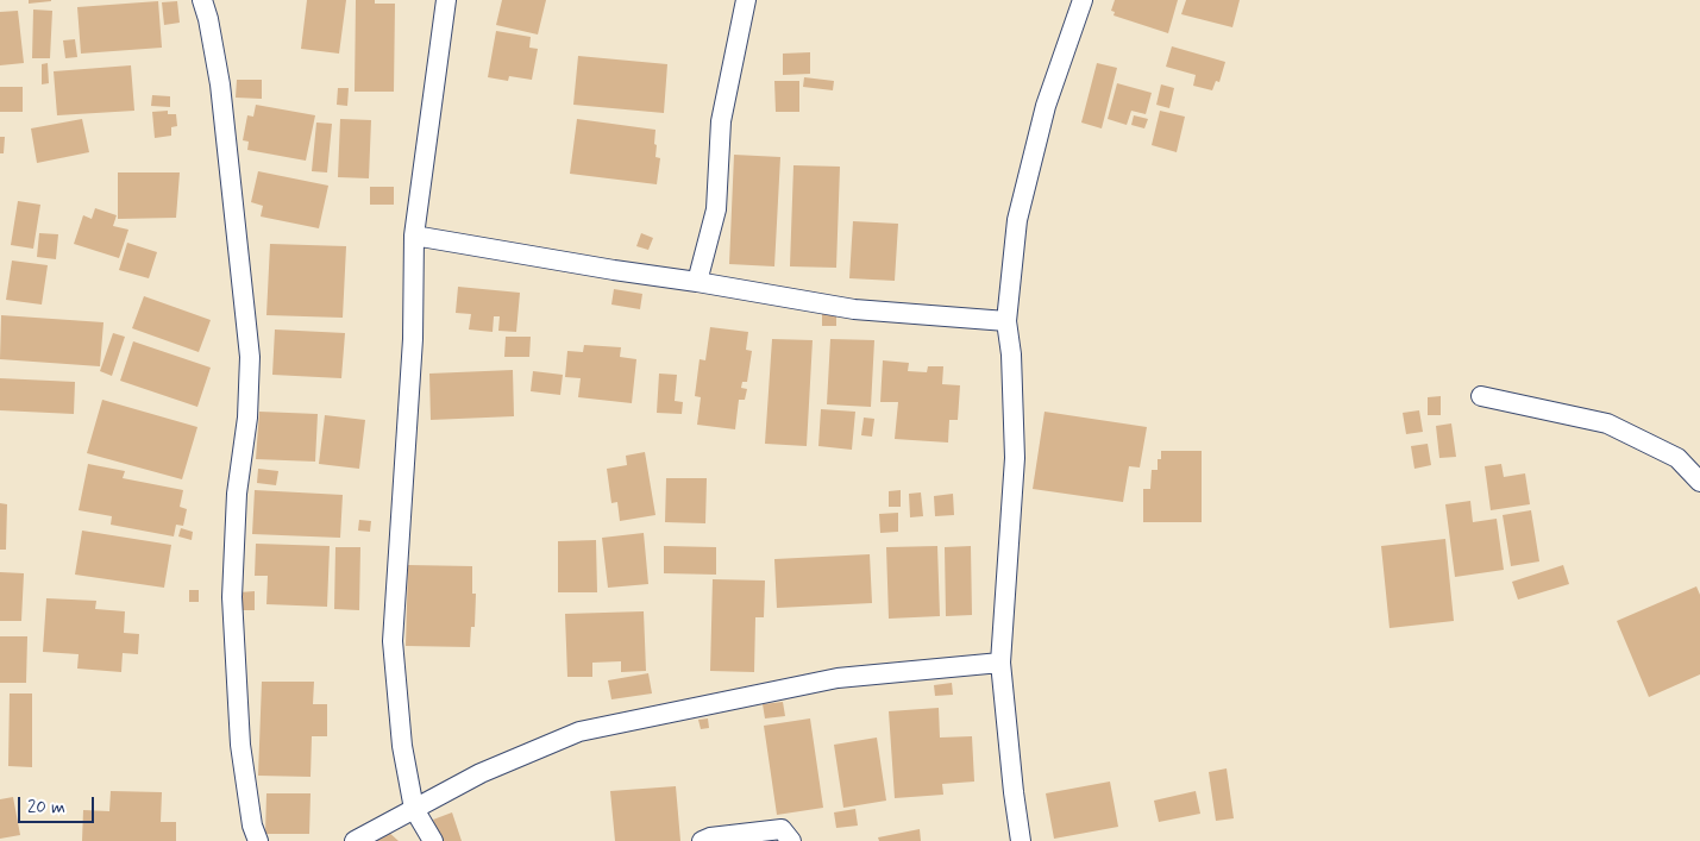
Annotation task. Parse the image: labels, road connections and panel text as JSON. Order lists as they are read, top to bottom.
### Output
{
  "scale_bar": "20 m"
}
